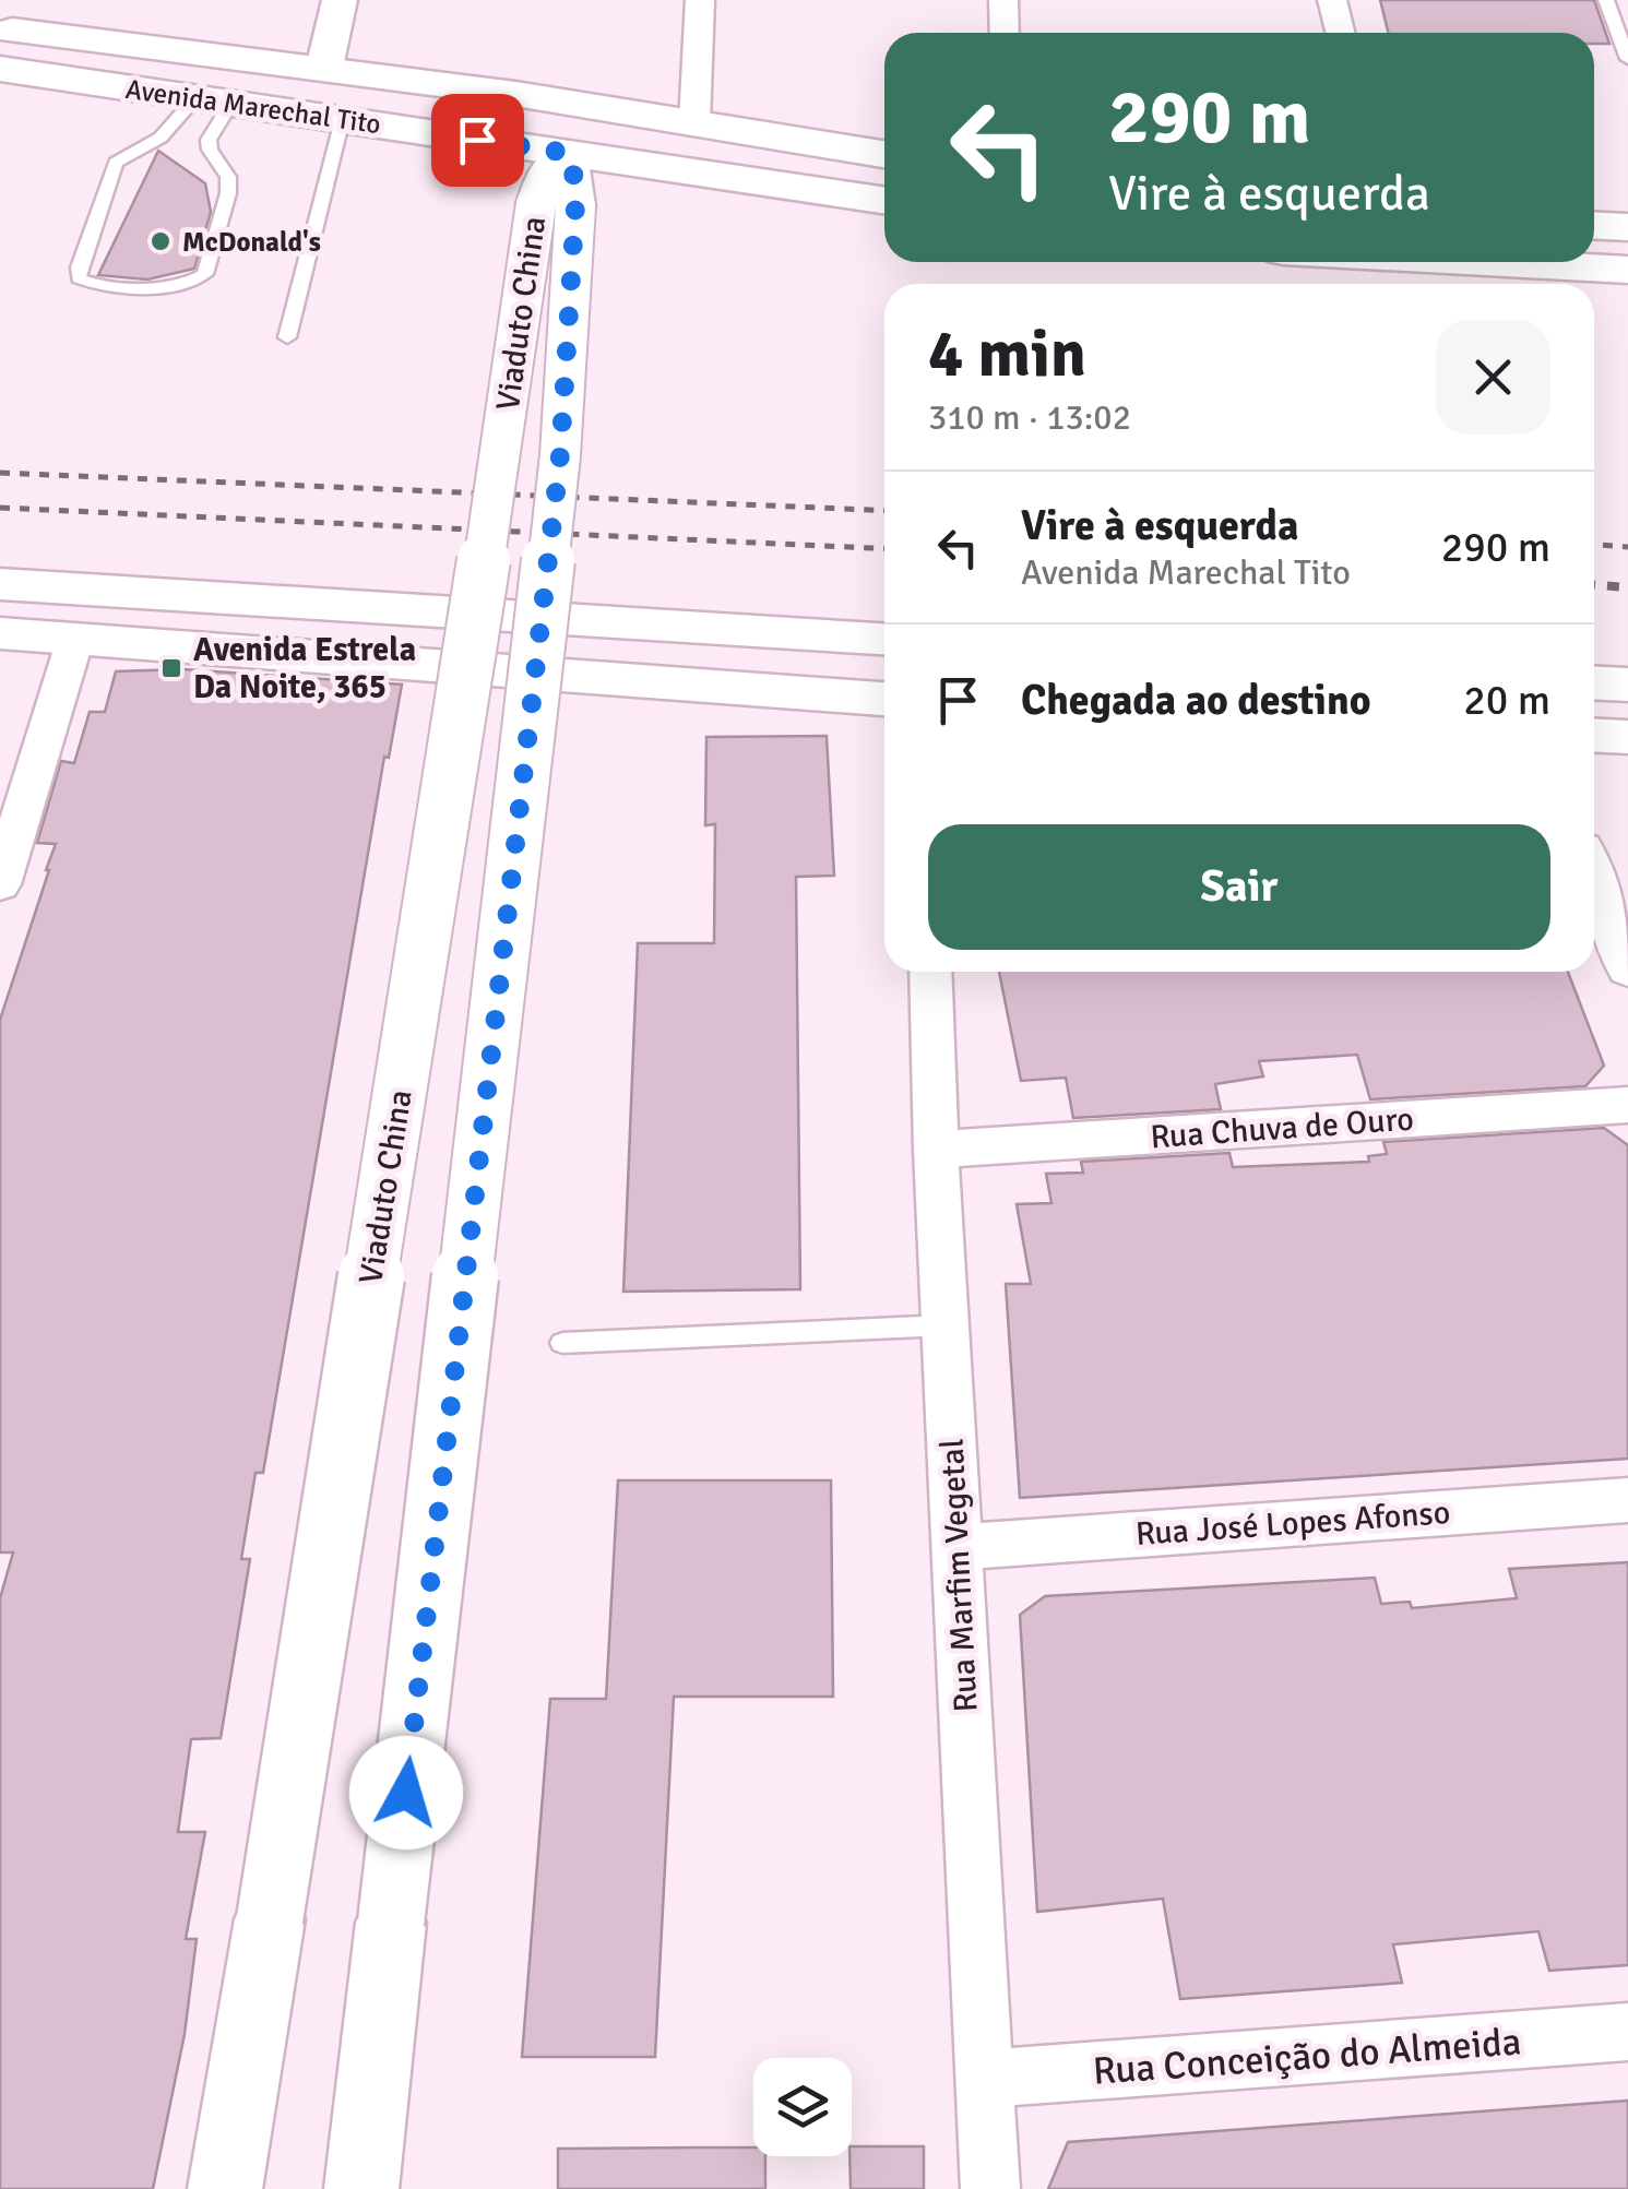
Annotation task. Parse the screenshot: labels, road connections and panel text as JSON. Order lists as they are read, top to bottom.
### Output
{
  "streets": {
    "main road": ["Avenida Marechal Tito"],
    "street": [
      "Viaduto China",
      "Rua Chuva de Ouro",
      "Rua José Lopes Afonso",
      "Rua Marfim Vegetal",
      "Rua Conceição do Almeida"
    ]
  },
  "crossings": [
    ["Avenida Marechal Tito", "Viaduto China"],
    ["Rua Chuva de Ouro", "Rua Marfim Vegetal"],
    ["Rua José Lopes Afonso", "Rua Marfim Vegetal"],
    ["Rua Marfim Vegetal", "Rua Conceição do Almeida"]
  ],
  "places": {
    "other": ["McDonald's"],
    "transit": ["Avenida Estrela Da Noite, 365"]
  },
  "page": {
    "turn": ["290 m", "Vire à esquerda"],
    "heading": ["4 min", "310 m · 13:02"],
    "list": [
      {
        "name": "Vire à esquerda",
        "note": "Avenida Marechal Tito",
        "value": "290 m"
      },
      {
        "name": "Chegada ao destino",
        "value": "20 m"
      }
    ],
    "buttons": "Sair"
  }
}
